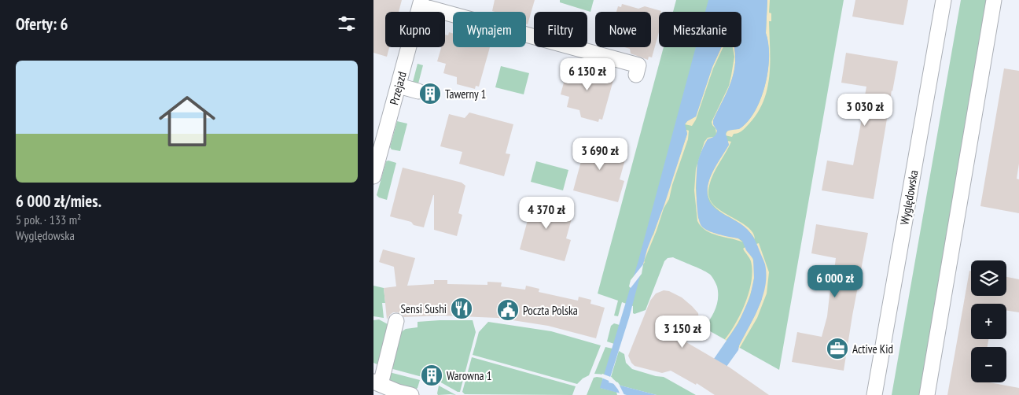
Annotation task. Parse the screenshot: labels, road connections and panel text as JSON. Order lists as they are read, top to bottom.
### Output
{
  "streets": {
    "street": ["Przejazd", "Wyględowska"]
  },
  "places": {
    "building": ["Tawerny 1", "Warowna 1"],
    "restaurant": ["Sensi Sushi"],
    "public building": ["Poczta Polska"],
    "office": ["Active Kid"]
  },
  "page": {
    "heading": "Oferty: 6",
    "chip": [
      "Kupno",
      "Wynajem",
      "Filtry",
      "Nowe",
      "Mieszkanie"
    ],
    "list": [
      {
        "name": "6 000 zł/mies.",
        "note": "5 pok. · 133 m² · Wyględowska"
      }
    ],
    "price": [
      "6 130 zł",
      "3 030 zł",
      "3 690 zł",
      "4 370 zł",
      "6 000 zł",
      "3 150 zł"
    ],
    "map_buttons": ["+", "−"]
  }
}
